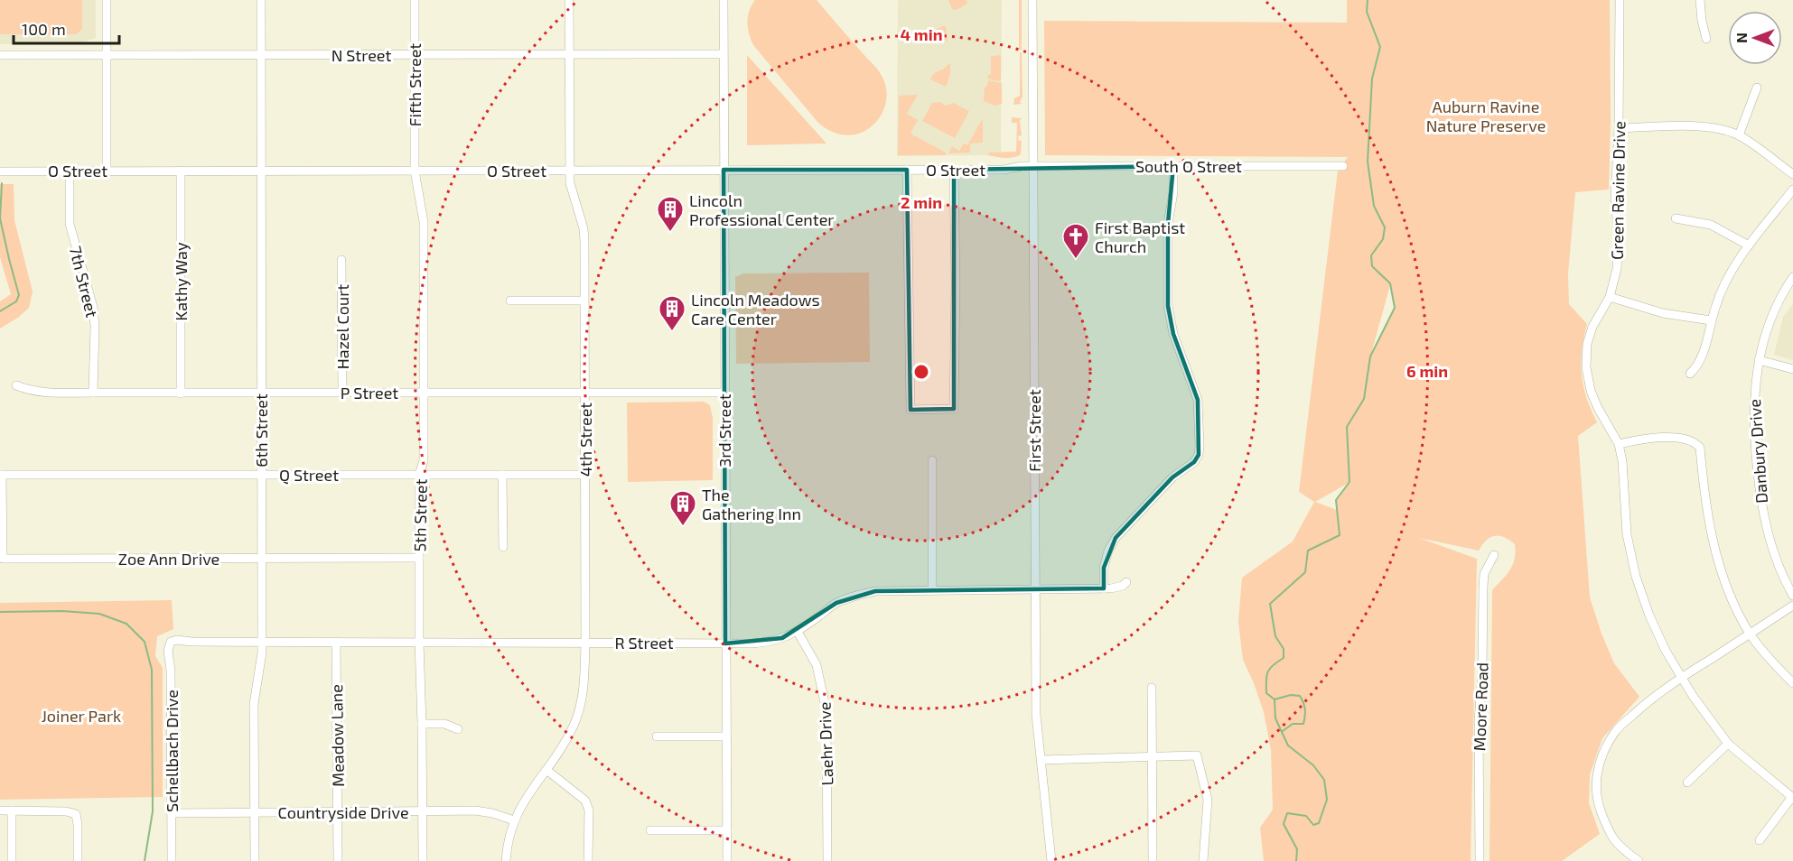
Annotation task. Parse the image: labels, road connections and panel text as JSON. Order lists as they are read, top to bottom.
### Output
{
  "streets": {
    "street": [
      "N Street",
      "Fifth Street",
      "South O Street",
      "O Street",
      "Green Ravine Drive",
      "7th Street",
      "Kathy Way",
      "Hazel Court",
      "P Street",
      "6th Street",
      "3rd Street",
      "First Street",
      "4th Street",
      "Danbury Drive",
      "Q Street",
      "5th Street",
      "Zoe Ann Drive",
      "R Street",
      "Moore Road",
      "Meadow Lane",
      "Laehr Drive",
      "Schellbach Drive",
      "Countryside Drive"
    ]
  },
  "crossings": [
    ["N Street", "Fifth Street"],
    ["N Street", "6th Street"],
    ["N Street", "3rd Street"],
    ["N Street", "4th Street"],
    ["Fifth Street", "O Street"],
    ["Fifth Street", "5th Street"],
    ["South O Street", "O Street"],
    ["South O Street", "First Street"],
    ["O Street", "7th Street"],
    ["O Street", "Kathy Way"],
    ["O Street", "6th Street"],
    ["O Street", "3rd Street"],
    ["O Street", "First Street"],
    ["O Street", "4th Street"],
    ["O Street", "5th Street"],
    ["7th Street", "P Street"],
    ["Kathy Way", "P Street"],
    ["Hazel Court", "P Street"],
    ["P Street", "6th Street"],
    ["P Street", "3rd Street"],
    ["P Street", "4th Street"],
    ["P Street", "5th Street"],
    ["6th Street", "Q Street"],
    ["6th Street", "Zoe Ann Drive"],
    ["6th Street", "R Street"],
    ["6th Street", "Countryside Drive"],
    ["3rd Street", "R Street"],
    ["First Street", "R Street"],
    ["4th Street", "Q Street"],
    ["4th Street", "R Street"],
    ["4th Street", "Countryside Drive"],
    ["Q Street", "5th Street"],
    ["Q Street", "Zoe Ann Drive"],
    ["5th Street", "Zoe Ann Drive"],
    ["5th Street", "R Street"],
    ["5th Street", "Countryside Drive"],
    ["R Street", "Meadow Lane"],
    ["R Street", "Laehr Drive"],
    ["R Street", "Schellbach Drive"],
    ["Meadow Lane", "Countryside Drive"],
    ["Schellbach Drive", "Countryside Drive"]
  ],
  "parks": ["Auburn Ravine Nature Preserve", "Joiner Park"],
  "places": {
    "building": ["Lincoln Professional Center", "Lincoln Meadows Care Center", "The Gathering Inn"],
    "church": ["First Baptist Church"]
  },
  "scale_bar": "100 m",
  "north": "left",
  "rings": ["4 min", "2 min", "6 min"]
}
